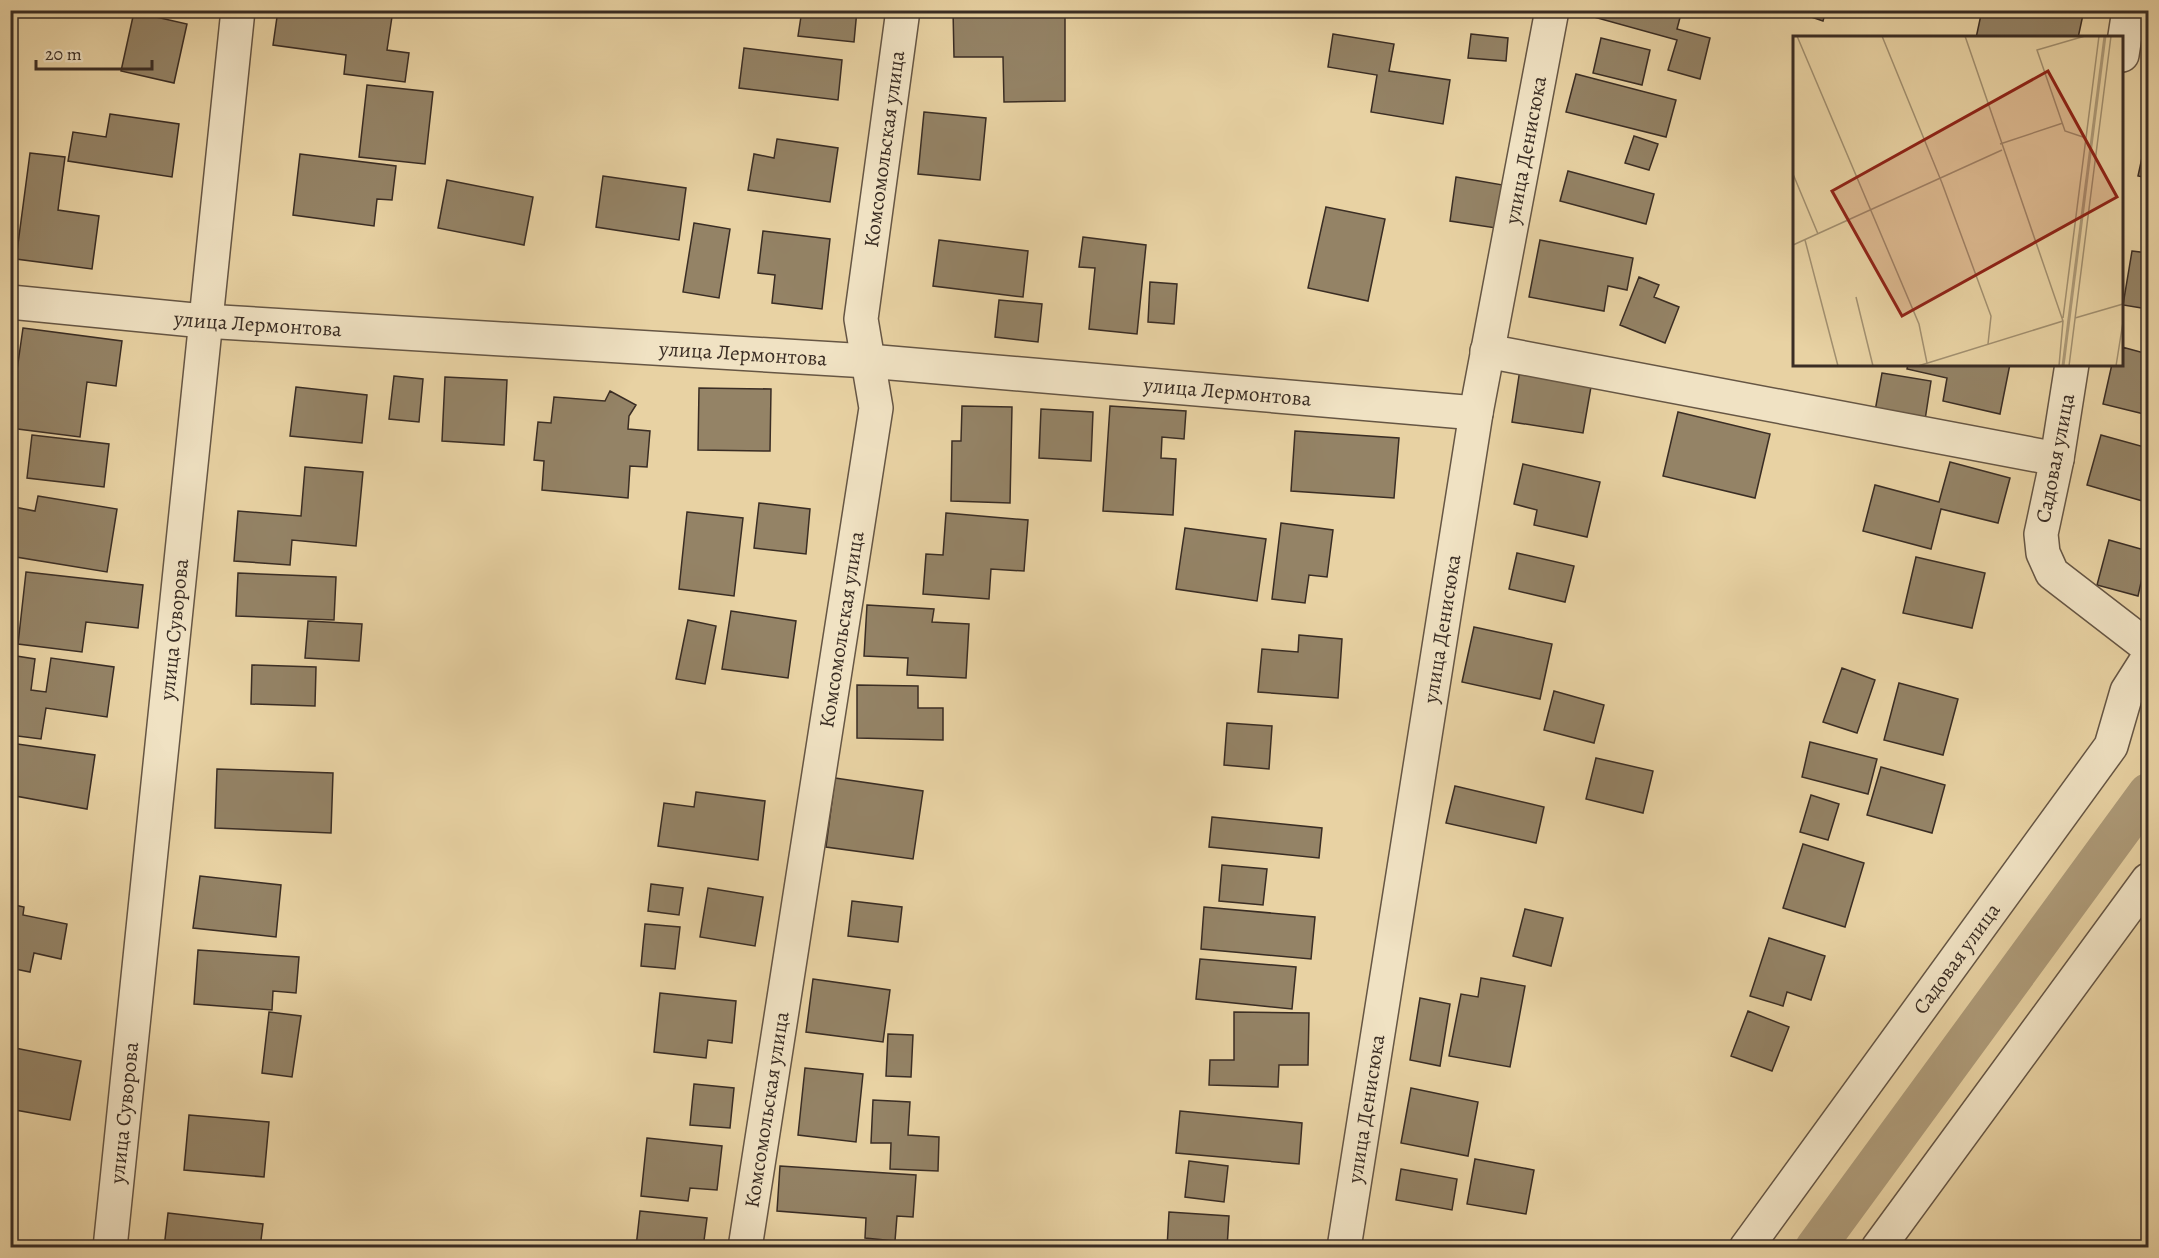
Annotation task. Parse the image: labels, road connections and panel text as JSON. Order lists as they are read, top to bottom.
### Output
{
  "streets": {
    "street": [
      "Комсомольская улица",
      "улица Денисюка",
      "улица Лермонтова",
      "Садовая улица",
      "улица Суворова"
    ]
  },
  "crossings": [
    ["Комсомольская улица", "улица Лермонтова"],
    ["улица Денисюка", "улица Лермонтова"],
    ["улица Лермонтова", "улица Суворова"]
  ],
  "scale_bar": "20 m"
}
